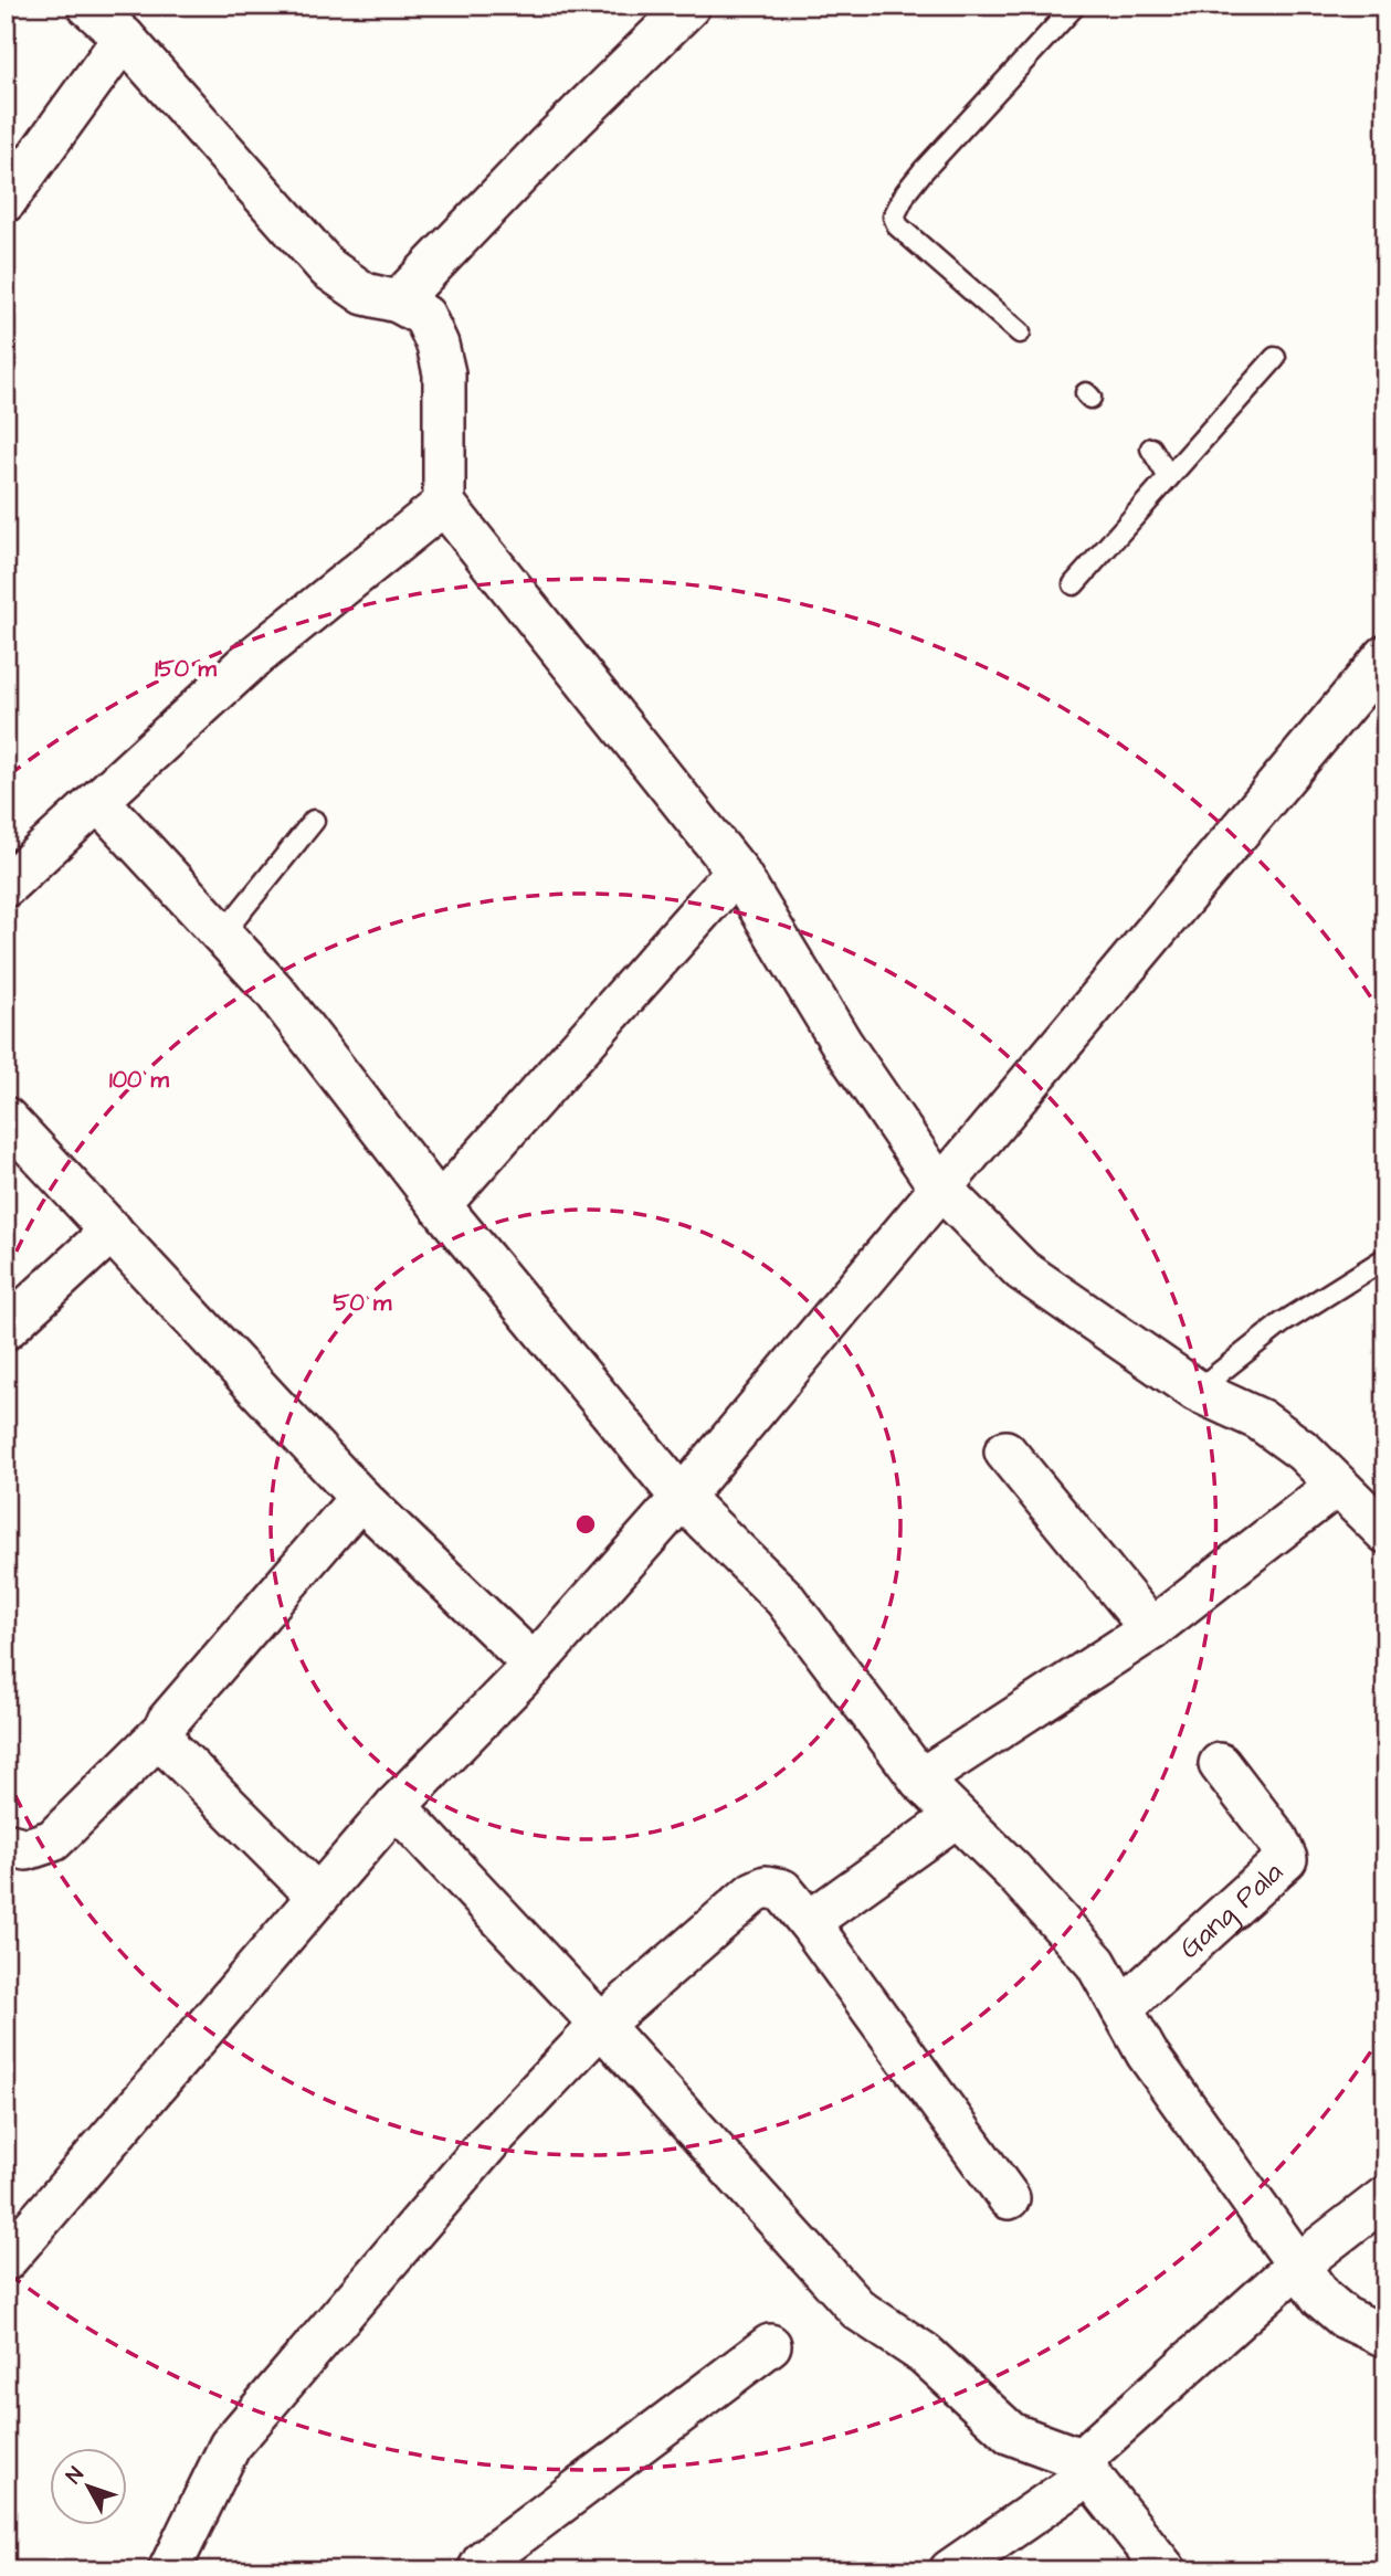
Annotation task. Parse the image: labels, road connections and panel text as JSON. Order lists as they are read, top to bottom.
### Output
{
  "streets": {
    "street": ["Gang Pala"]
  },
  "north": "top left",
  "rings": ["150 m", "100 m", "50 m"]
}
